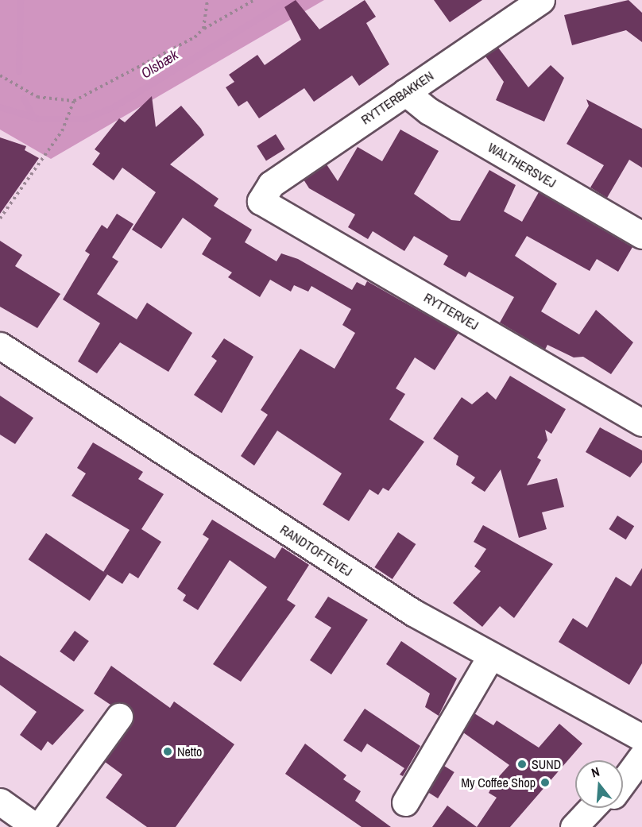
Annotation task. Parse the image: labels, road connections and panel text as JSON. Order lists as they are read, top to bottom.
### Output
{
  "streets": {
    "street": [
      "RYTTERBAKKEN",
      "WALTHERSVEJ",
      "RYTTERVEJ",
      "RANDTOFTEVEJ"
    ]
  },
  "crossings": [
    ["RYTTERBAKKEN", "WALTHERSVEJ"],
    ["RYTTERBAKKEN", "RYTTERVEJ"]
  ],
  "water": ["Olsbæk"],
  "places": ["Netto", "SUND", "My Coffee Shop"],
  "north": "top"
}
